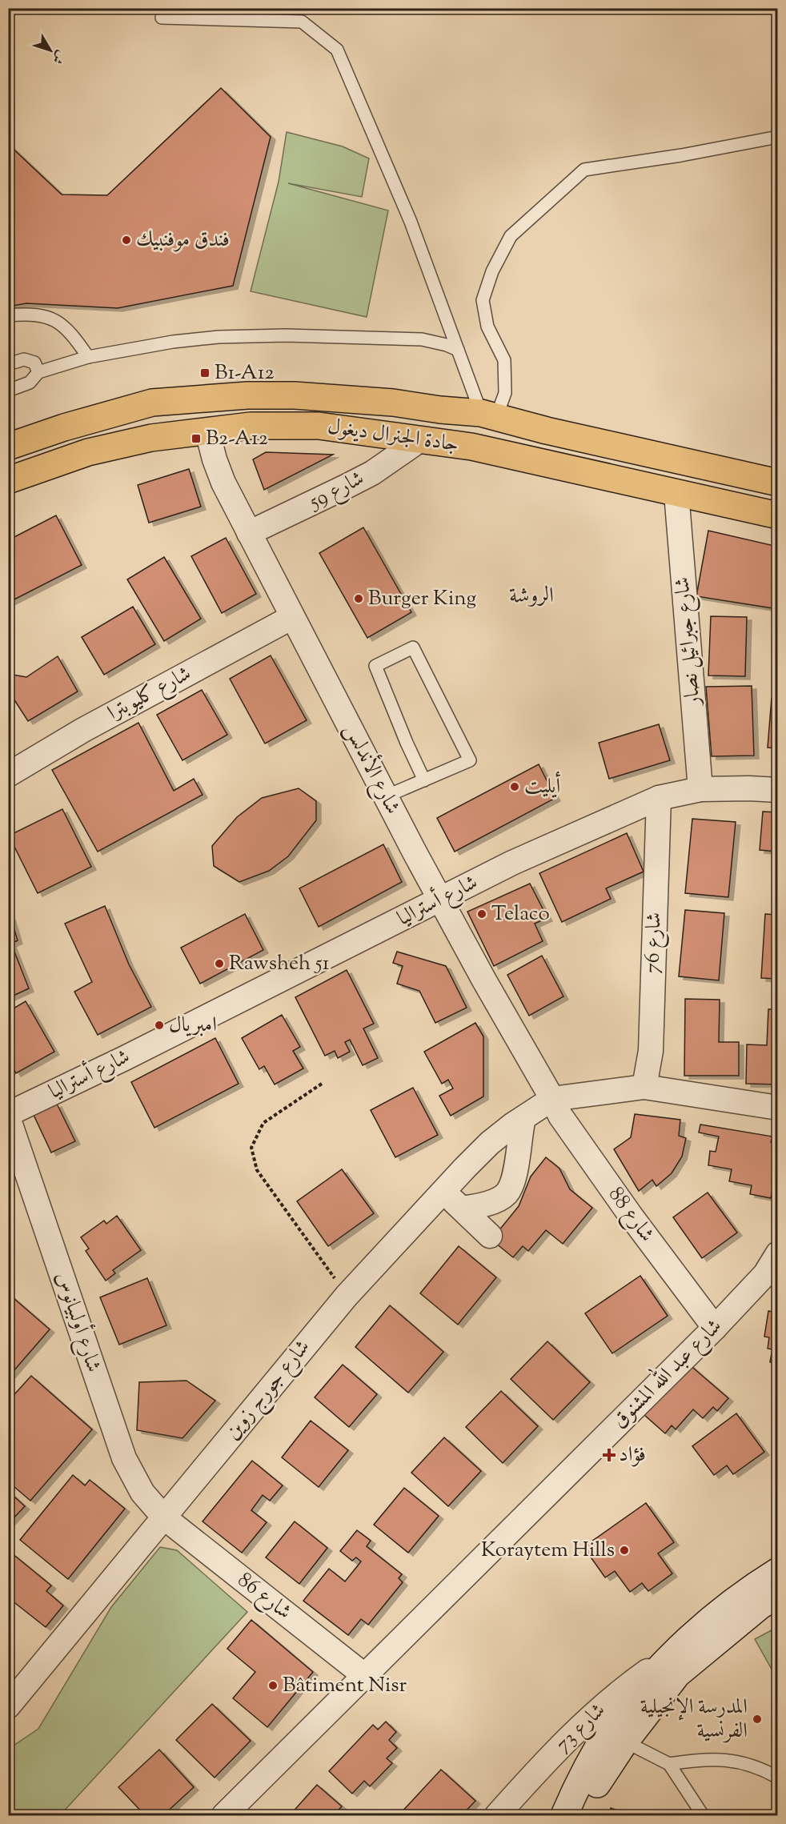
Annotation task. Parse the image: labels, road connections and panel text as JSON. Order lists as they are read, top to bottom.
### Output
{
  "streets": {
    "highway": ["جادة الجنرال ديغول"],
    "street": [
      "شارع 59",
      "شارع جبرائيل نصار",
      "شارع كليوبترا",
      "شارع الأندلس",
      "شارع أستراليا",
      "شارع 76",
      "شارع 88",
      "شارع أولبيانوس",
      "شارع عبد الله المشنوق",
      "شارع جورج زوين",
      "شارع 86",
      "شارع 73"
    ]
  },
  "crossings": [
    ["جادة الجنرال ديغول", "شارع 59"],
    ["جادة الجنرال ديغول", "شارع جبرائيل نصار"],
    ["جادة الجنرال ديغول", "شارع الأندلس"],
    ["شارع 59", "شارع الأندلس"],
    ["شارع جبرائيل نصار", "شارع أستراليا"],
    ["شارع كليوبترا", "شارع الأندلس"],
    ["شارع الأندلس", "شارع أستراليا"],
    ["شارع الأندلس", "شارع 88"],
    ["شارع الأندلس", "شارع جورج زوين"],
    ["شارع أستراليا", "شارع 76"],
    ["شارع أستراليا", "شارع أولبيانوس"],
    ["شارع 88", "شارع عبد الله المشنوق"],
    ["شارع 88", "شارع جورج زوين"],
    ["شارع أولبيانوس", "شارع جورج زوين"],
    ["شارع أولبيانوس", "شارع 86"],
    ["شارع عبد الله المشنوق", "شارع 86"],
    ["شارع جورج زوين", "شارع 86"]
  ],
  "districts": ["الروشة"],
  "places": {
    "other": [
      "فندق موفنبيك",
      "Burger King",
      "أيليت",
      "Telaco",
      "Rawsheh 51",
      "امبريال",
      "Koraytem Hills",
      "Bâtiment Nisr",
      "المدرسة الإنجيلية الفرنسية"
    ],
    "transit": ["B1-A12", "B2-A12"],
    "health": ["فؤاد"]
  },
  "north": "bottom right"
}
